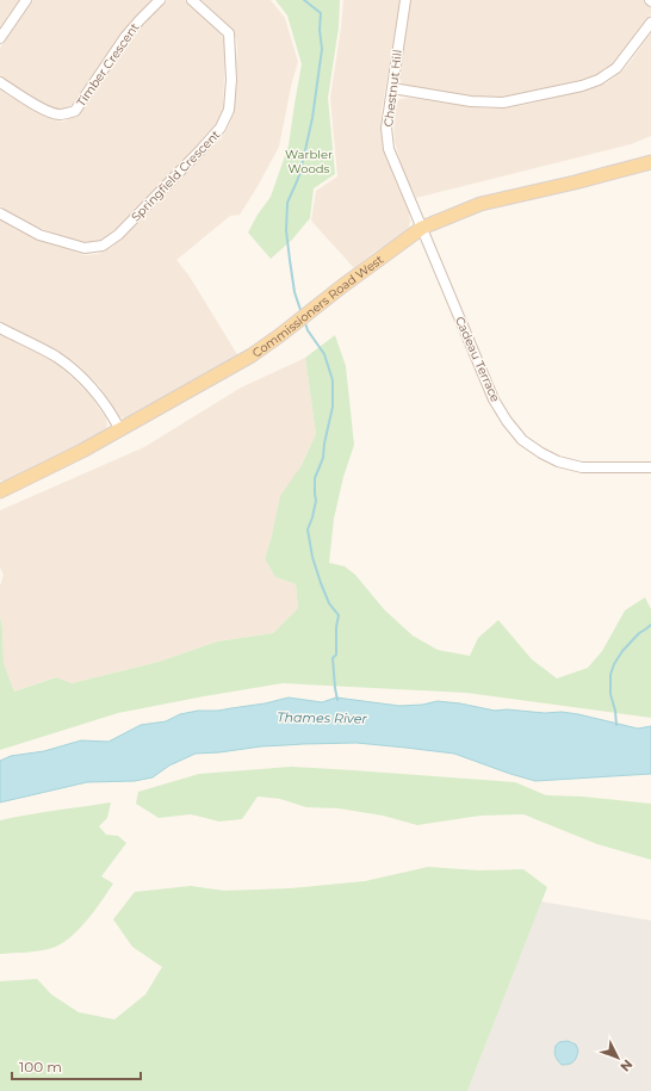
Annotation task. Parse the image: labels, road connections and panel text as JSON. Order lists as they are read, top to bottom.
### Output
{
  "streets": {
    "main road": ["Commissioners Road West"],
    "street": [
      "Timber Crescent",
      "Chestnut Hill",
      "Springfield Crescent",
      "Cadeau Terrace"
    ]
  },
  "crossings": [
    ["Chestnut Hill", "Commissioners Road West"],
    ["Chestnut Hill", "Cadeau Terrace"],
    ["Commissioners Road West", "Cadeau Terrace"]
  ],
  "water": ["Thames River"],
  "parks": ["Warbler Woods"],
  "scale_bar": "100 m",
  "north": "bottom right"
}
